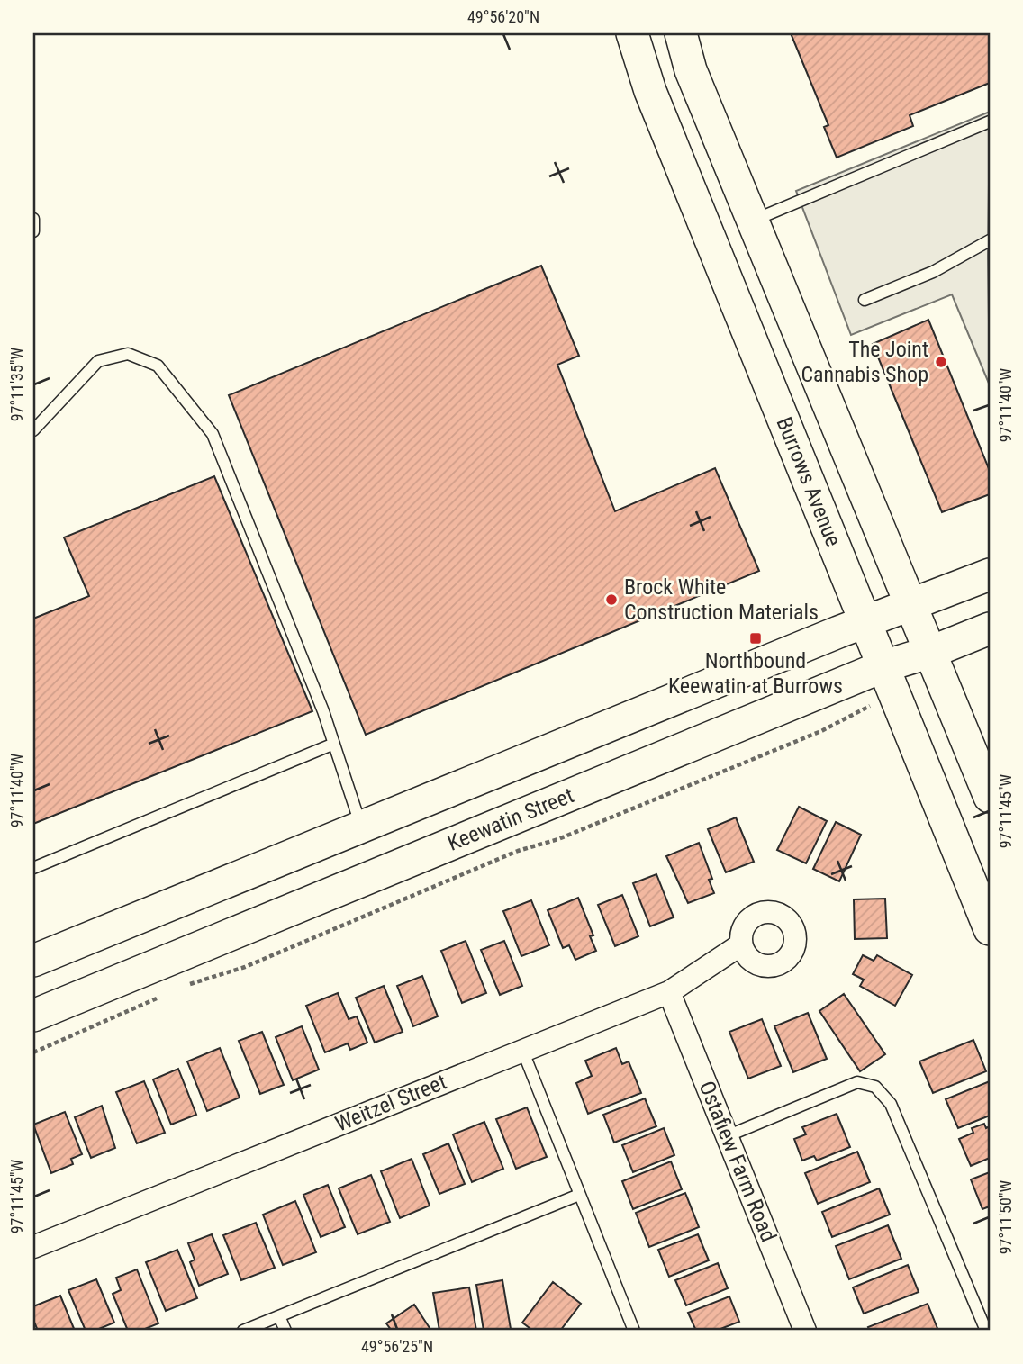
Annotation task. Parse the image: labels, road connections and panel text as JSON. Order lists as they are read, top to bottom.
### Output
{
  "streets": {
    "main road": ["Burrows Avenue", "Keewatin Street"],
    "street": ["Weitzel Street", "Ostafiew Farm Road"]
  },
  "crossings": [
    ["Burrows Avenue", "Keewatin Street"],
    ["Weitzel Street", "Ostafiew Farm Road"]
  ],
  "places": {
    "other": ["The Joint Cannabis Shop", "Brock White Construction Materials"],
    "transit": ["Northbound Keewatin at Burrows"]
  },
  "coordinates": [
    "49°56'20\"N",
    "97°11'35\"W",
    "97°11'40\"W",
    "97°11'45\"W",
    "97°11'50\"W",
    "49°56'25\"N"
  ]
}
